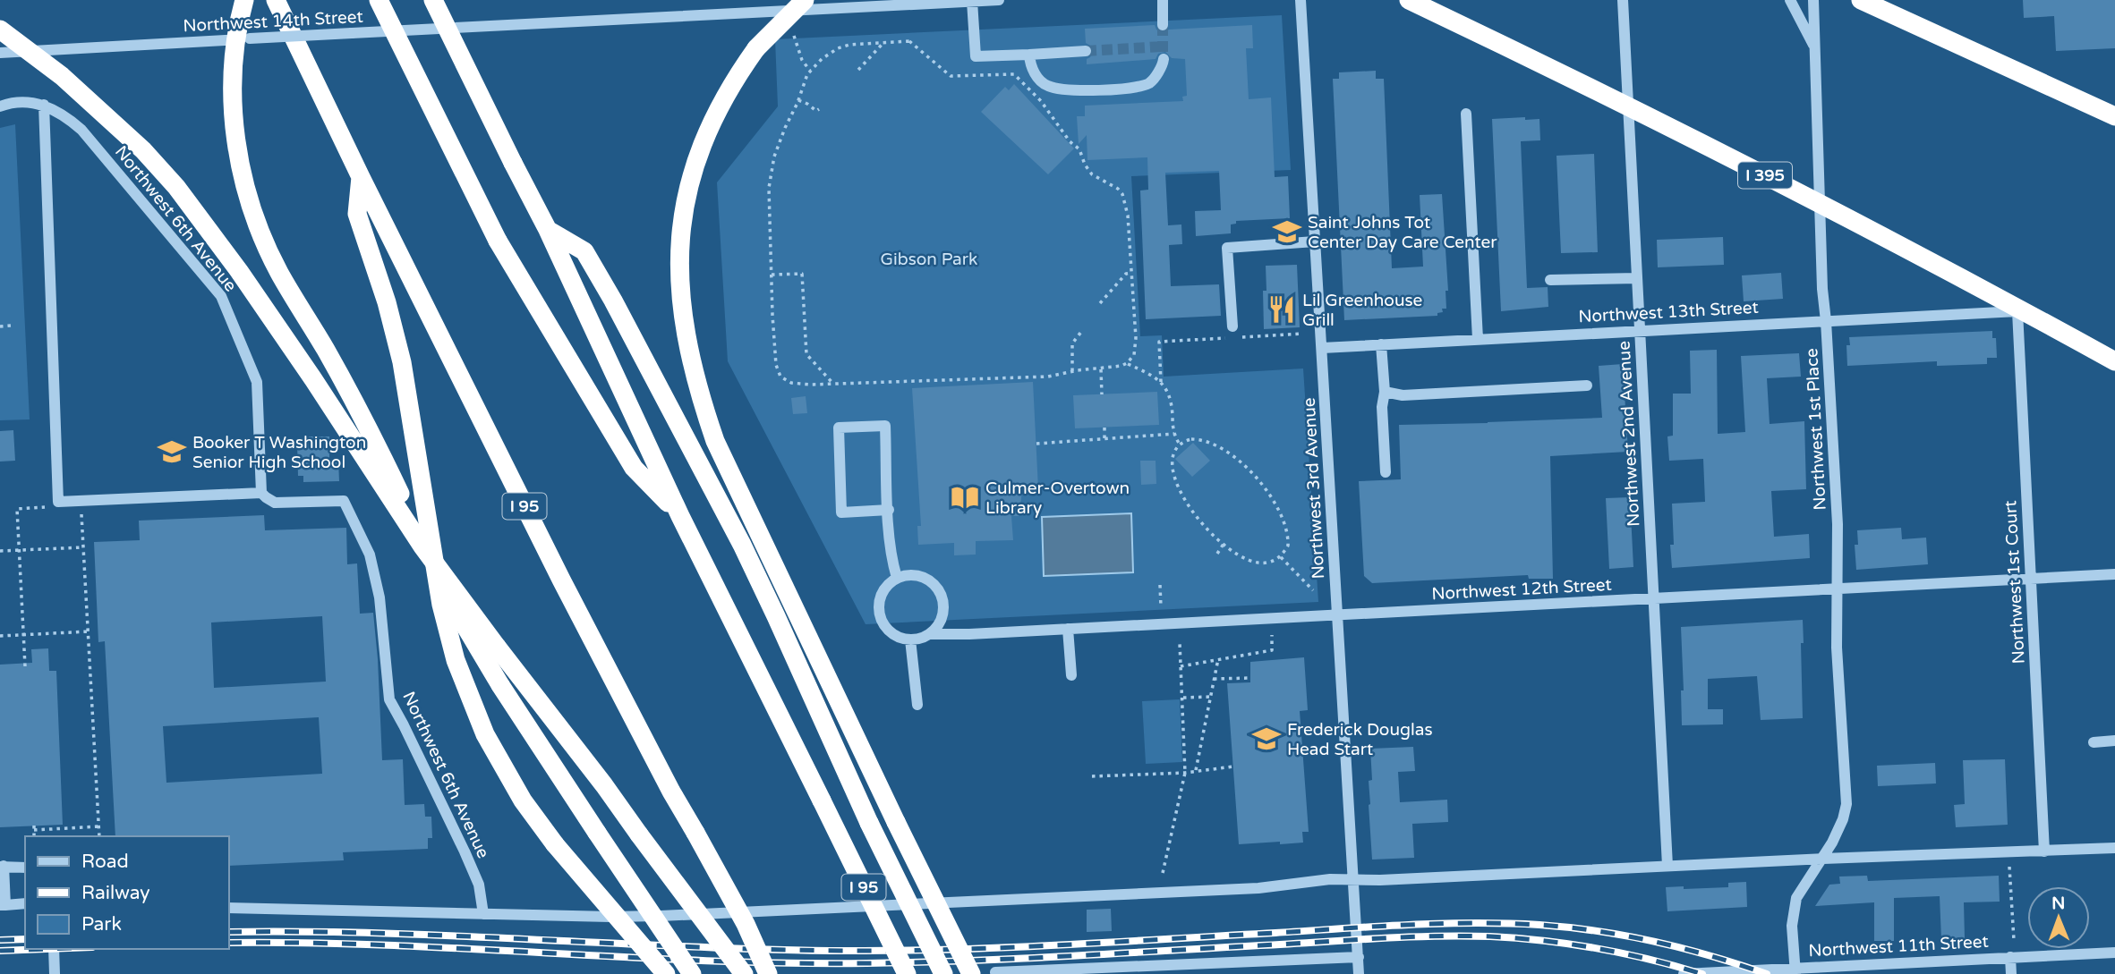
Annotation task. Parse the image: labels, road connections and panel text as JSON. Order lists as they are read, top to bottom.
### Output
{
  "streets": {
    "highway": ["I 395", "I 95"],
    "street": [
      "Northwest 14th Street",
      "Northwest 6th Avenue",
      "Northwest 13th Street",
      "Northwest 1st Place",
      "Northwest 2nd Avenue",
      "Northwest 3rd Avenue",
      "Northwest 1st Court",
      "Northwest 12th Street",
      "Northwest 11th Street"
    ]
  },
  "crossings": [
    ["Northwest 13th Street", "Northwest 1st Place"],
    ["Northwest 13th Street", "Northwest 2nd Avenue"],
    ["Northwest 13th Street", "Northwest 3rd Avenue"],
    ["Northwest 13th Street", "Northwest 1st Court"],
    ["Northwest 1st Place", "Northwest 12th Street"],
    ["Northwest 2nd Avenue", "Northwest 12th Street"],
    ["Northwest 3rd Avenue", "Northwest 12th Street"],
    ["Northwest 1st Court", "Northwest 12th Street"]
  ],
  "parks": ["Gibson Park"],
  "places": {
    "school or university": ["Saint Johns Tot Center Day Care Center", "Booker T Washington Senior High School", "Frederick Douglas Head Start"],
    "restaurant": ["Lil Greenhouse Grill"],
    "library": ["Culmer-Overtown Library"]
  },
  "legend": ["Road", "Railway", "Park"],
  "north": "top"
}
